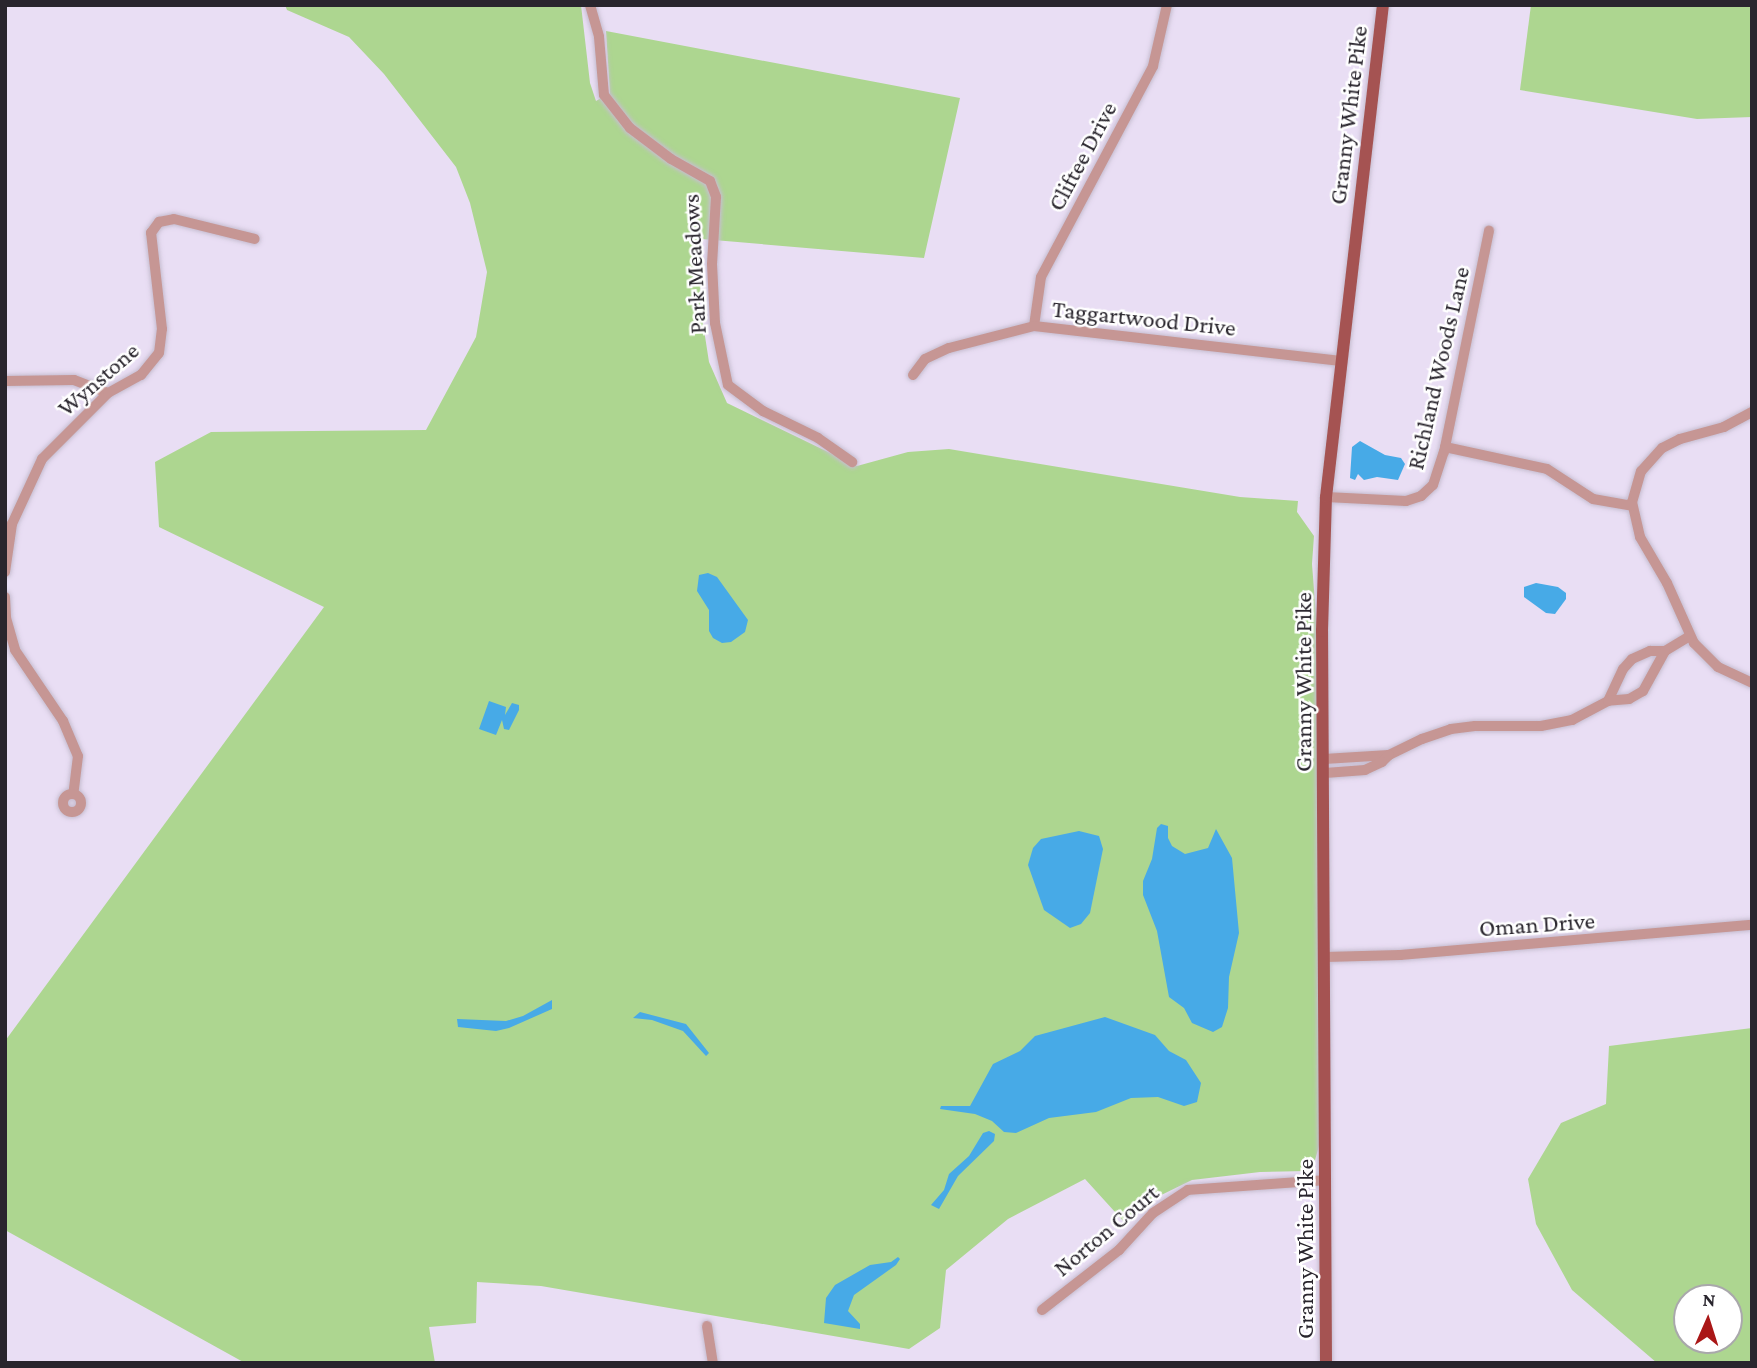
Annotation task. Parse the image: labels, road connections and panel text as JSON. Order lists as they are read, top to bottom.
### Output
{
  "streets": {
    "main road": ["Granny White Pike"],
    "street": [
      "Cliftee Drive",
      "Park Meadows",
      "Taggartwood Drive",
      "Richland Woods Lane",
      "Wynstone",
      "Oman Drive",
      "Norton Court"
    ]
  },
  "crossings": [
    ["Granny White Pike", "Taggartwood Drive"],
    ["Granny White Pike", "Richland Woods Lane"],
    ["Granny White Pike", "Oman Drive"],
    ["Granny White Pike", "Norton Court"],
    ["Cliftee Drive", "Taggartwood Drive"]
  ],
  "north": "top"
}
